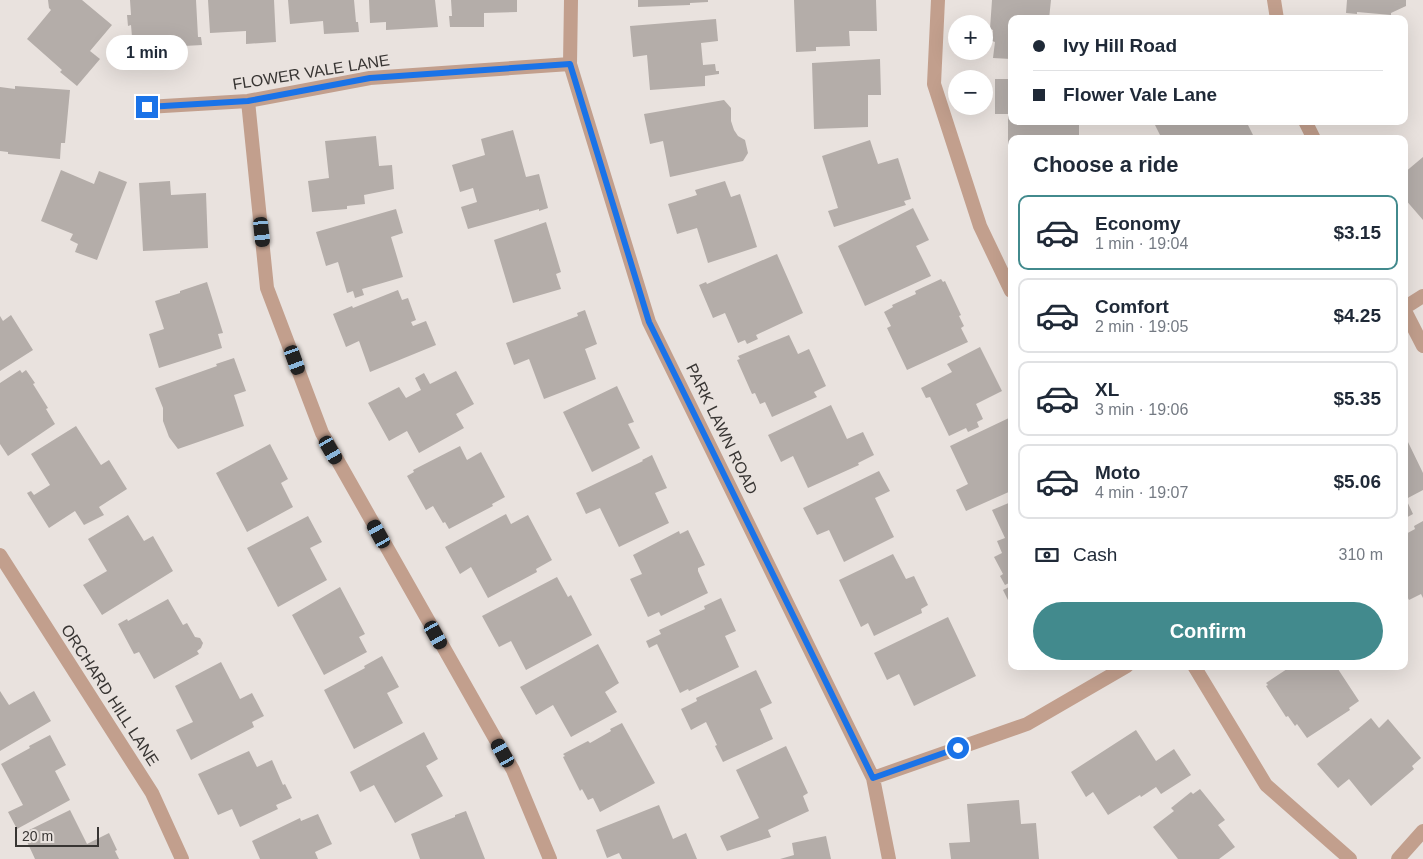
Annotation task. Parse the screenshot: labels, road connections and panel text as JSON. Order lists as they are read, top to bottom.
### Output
{
  "streets": {
    "street": ["FLOWER VALE LANE", "PARK LAWN ROAD", "ORCHARD HILL LANE"]
  },
  "crossings": [
    ["FLOWER VALE LANE", "PARK LAWN ROAD"]
  ],
  "scale_bar": "20 m",
  "page": {
    "map_buttons": ["+", "−"],
    "banner": ["Ivy Hill Road", "Flower Vale Lane"],
    "bubble": "1 min",
    "heading": "Choose a ride",
    "list": [
      {
        "name": "Economy",
        "note": "1 min · 19:04",
        "value": "$3.15"
      },
      {
        "name": "Comfort",
        "note": "2 min · 19:05",
        "value": "$4.25"
      },
      {
        "name": "XL",
        "note": "3 min · 19:06",
        "value": "$5.35"
      },
      {
        "name": "Moto",
        "note": "4 min · 19:07",
        "value": "$5.06"
      }
    ],
    "pay": ["Cash", "310 m"],
    "buttons": "Confirm",
    "scale": "20 m"
  }
}
